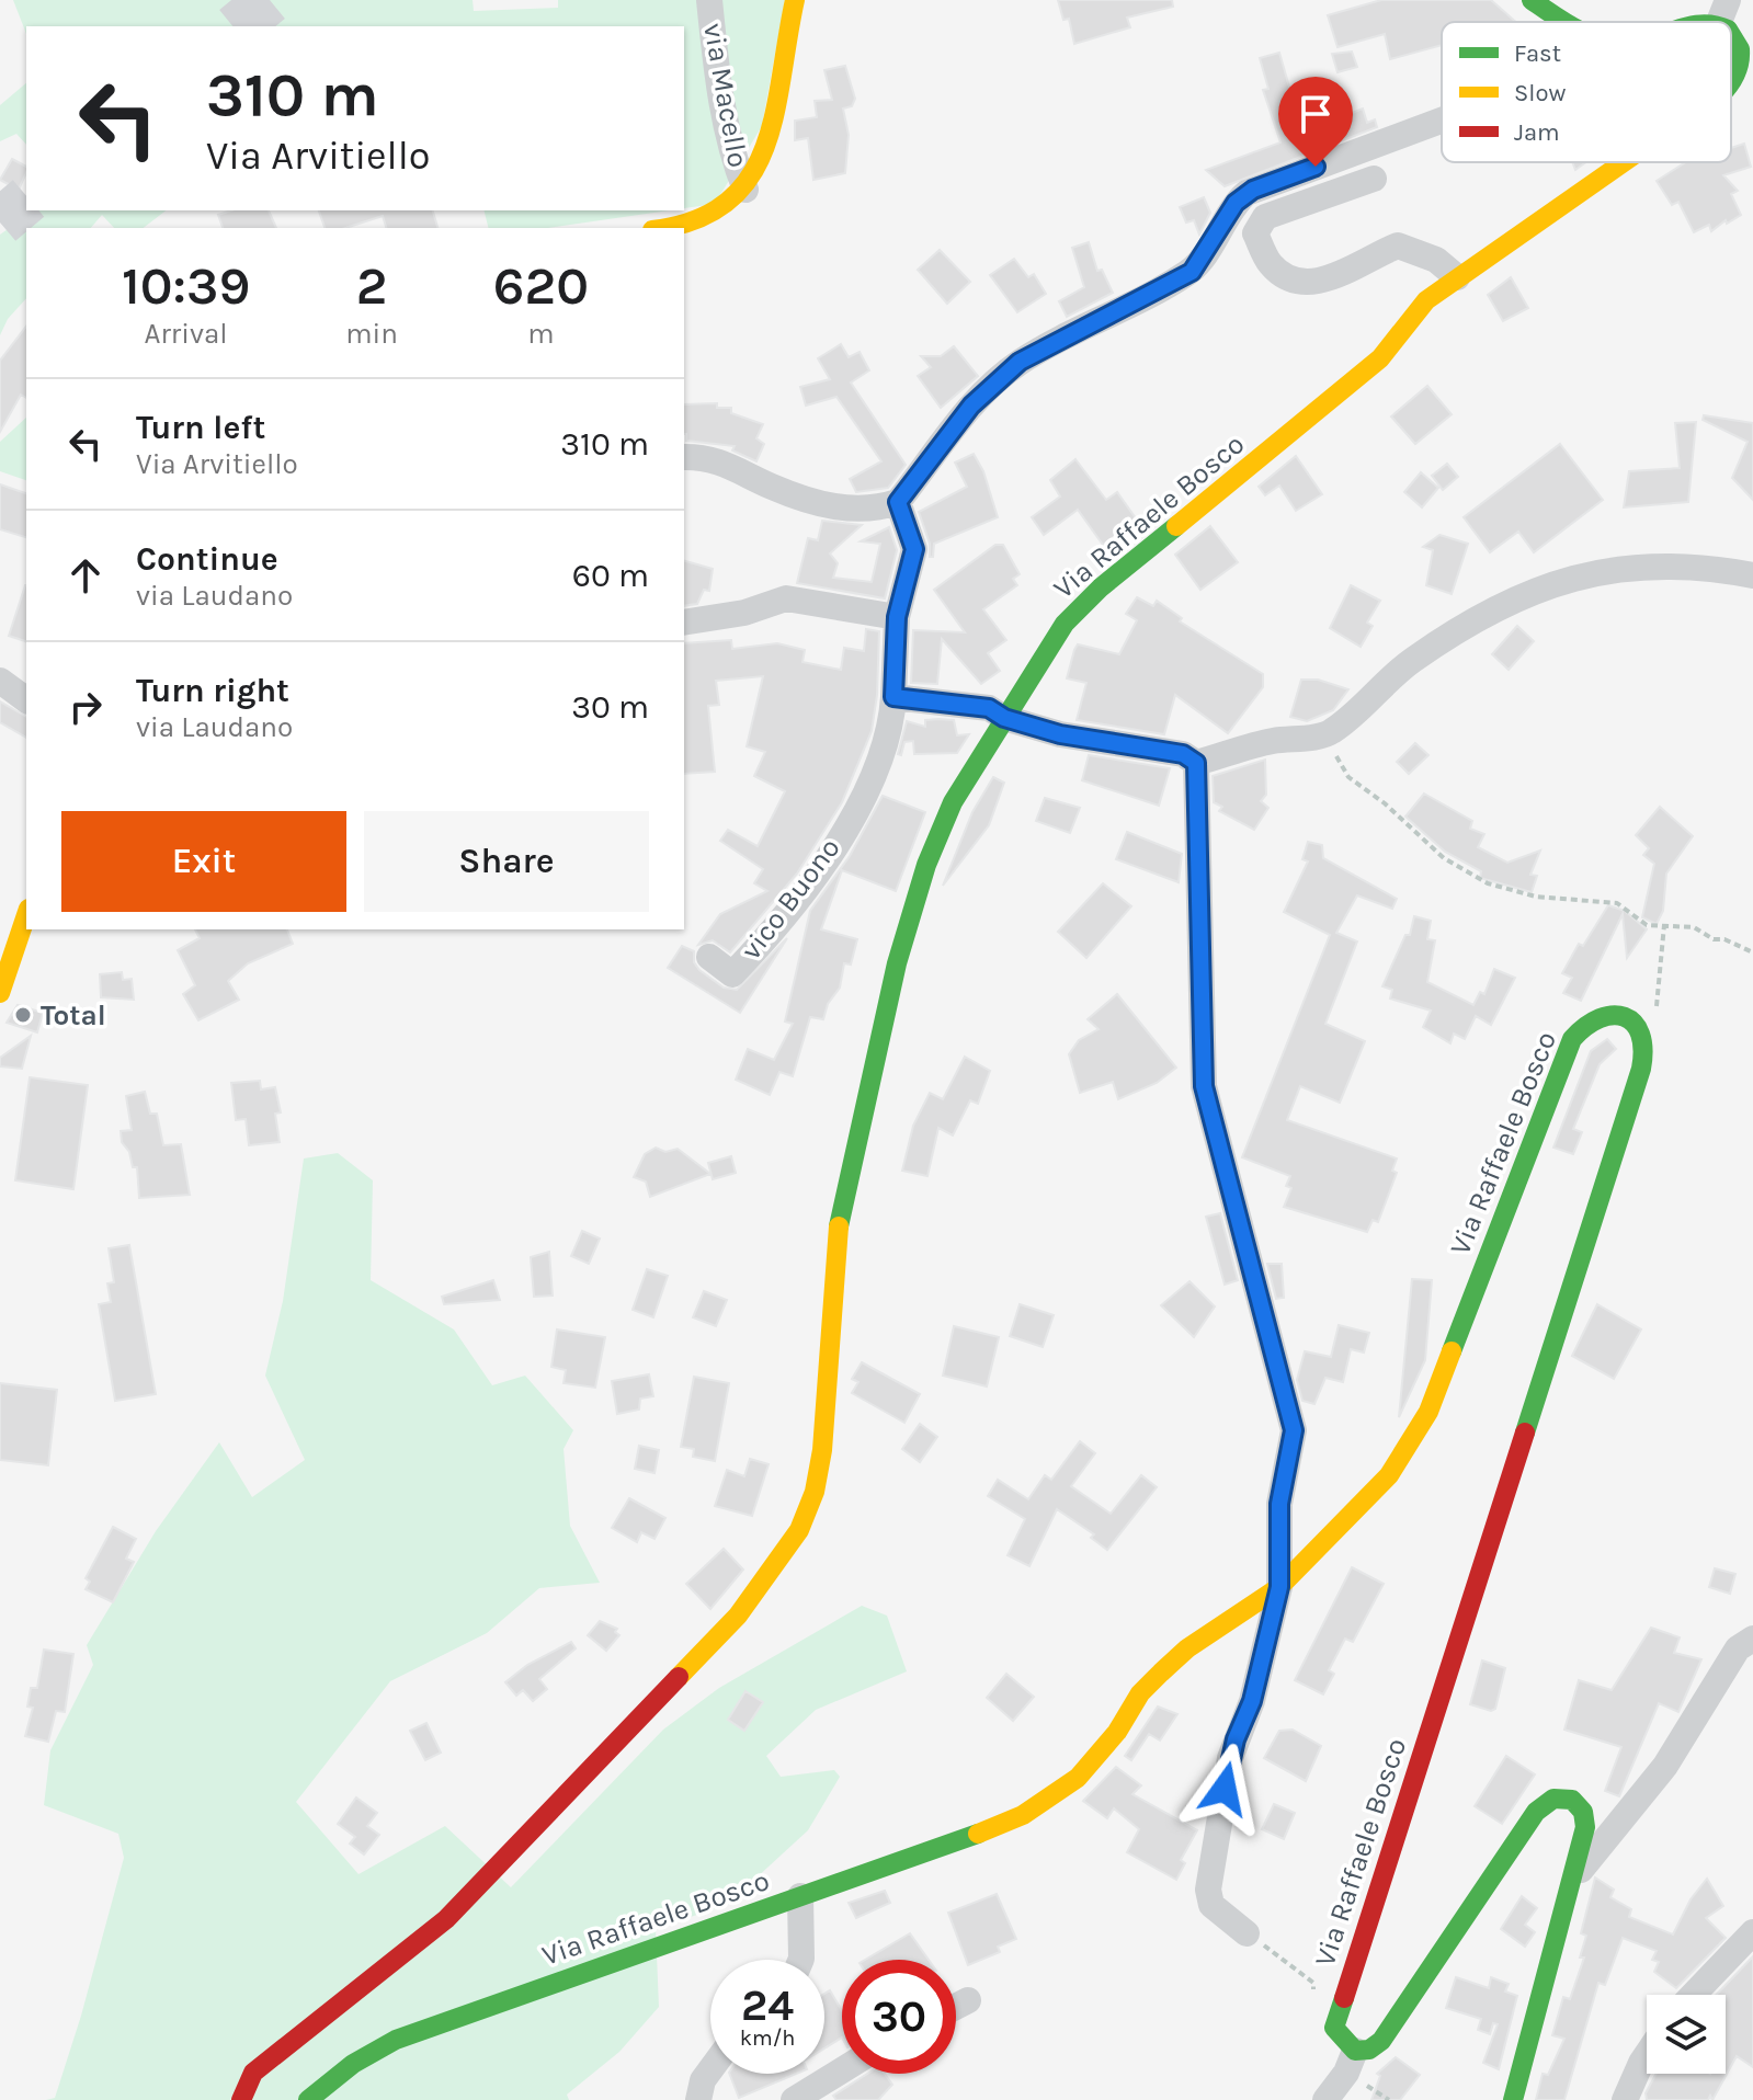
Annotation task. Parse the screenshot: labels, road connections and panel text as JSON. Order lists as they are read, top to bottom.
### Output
{
  "streets": {
    "street": ["via Macello", "Via Raffaele Bosco", "vico Buono"]
  },
  "places": ["Total"],
  "legend": ["Fast", "Slow", "Jam"],
  "page": {
    "turn": ["310 m", "Via Arvitiello"],
    "eta": [
      "10:39",
      "Arrival",
      "2",
      "min",
      "620",
      "m"
    ],
    "list": [
      {
        "name": "Turn left",
        "note": "Via Arvitiello",
        "value": "310 m"
      },
      {
        "name": "Continue",
        "note": "via Laudano",
        "value": "60 m"
      },
      {
        "name": "Turn right",
        "note": "via Laudano",
        "value": "30 m"
      }
    ],
    "buttons": ["Exit", "Share"],
    "speed": "24 km/h",
    "limit": "30"
  }
}
